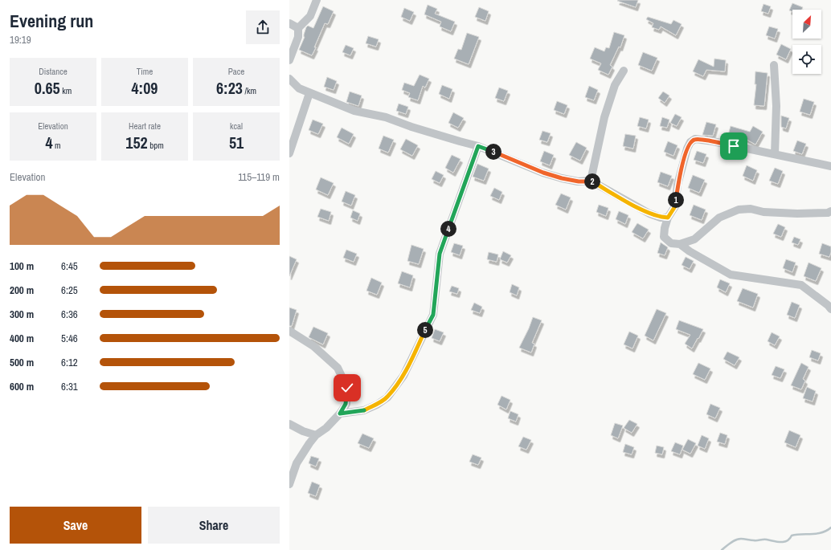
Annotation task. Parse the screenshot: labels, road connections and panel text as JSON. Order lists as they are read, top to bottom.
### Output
{
  "north": "top right",
  "page": {
    "heading": ["Evening run", "19:19"],
    "stats": [
      ["Distance", "0.65 km"],
      ["Time", "4:09"],
      ["Pace", "6:23 /km"],
      ["Elevation", "4 m"],
      ["Heart rate", "152 bpm"],
      ["kcal", "51"]
    ],
    "pins": [
      "3",
      "2",
      "1",
      "4",
      "5"
    ],
    "chart": ["Elevation", "115–119 m"],
    "list": [
      {
        "name": "100 m",
        "note": "6:45"
      },
      {
        "name": "200 m",
        "note": "6:25"
      },
      {
        "name": "300 m",
        "note": "6:36"
      },
      {
        "name": "400 m",
        "note": "5:46"
      },
      {
        "name": "500 m",
        "note": "6:12"
      },
      {
        "name": "600 m",
        "note": "6:31"
      }
    ],
    "buttons": ["Save", "Share"]
  }
}
